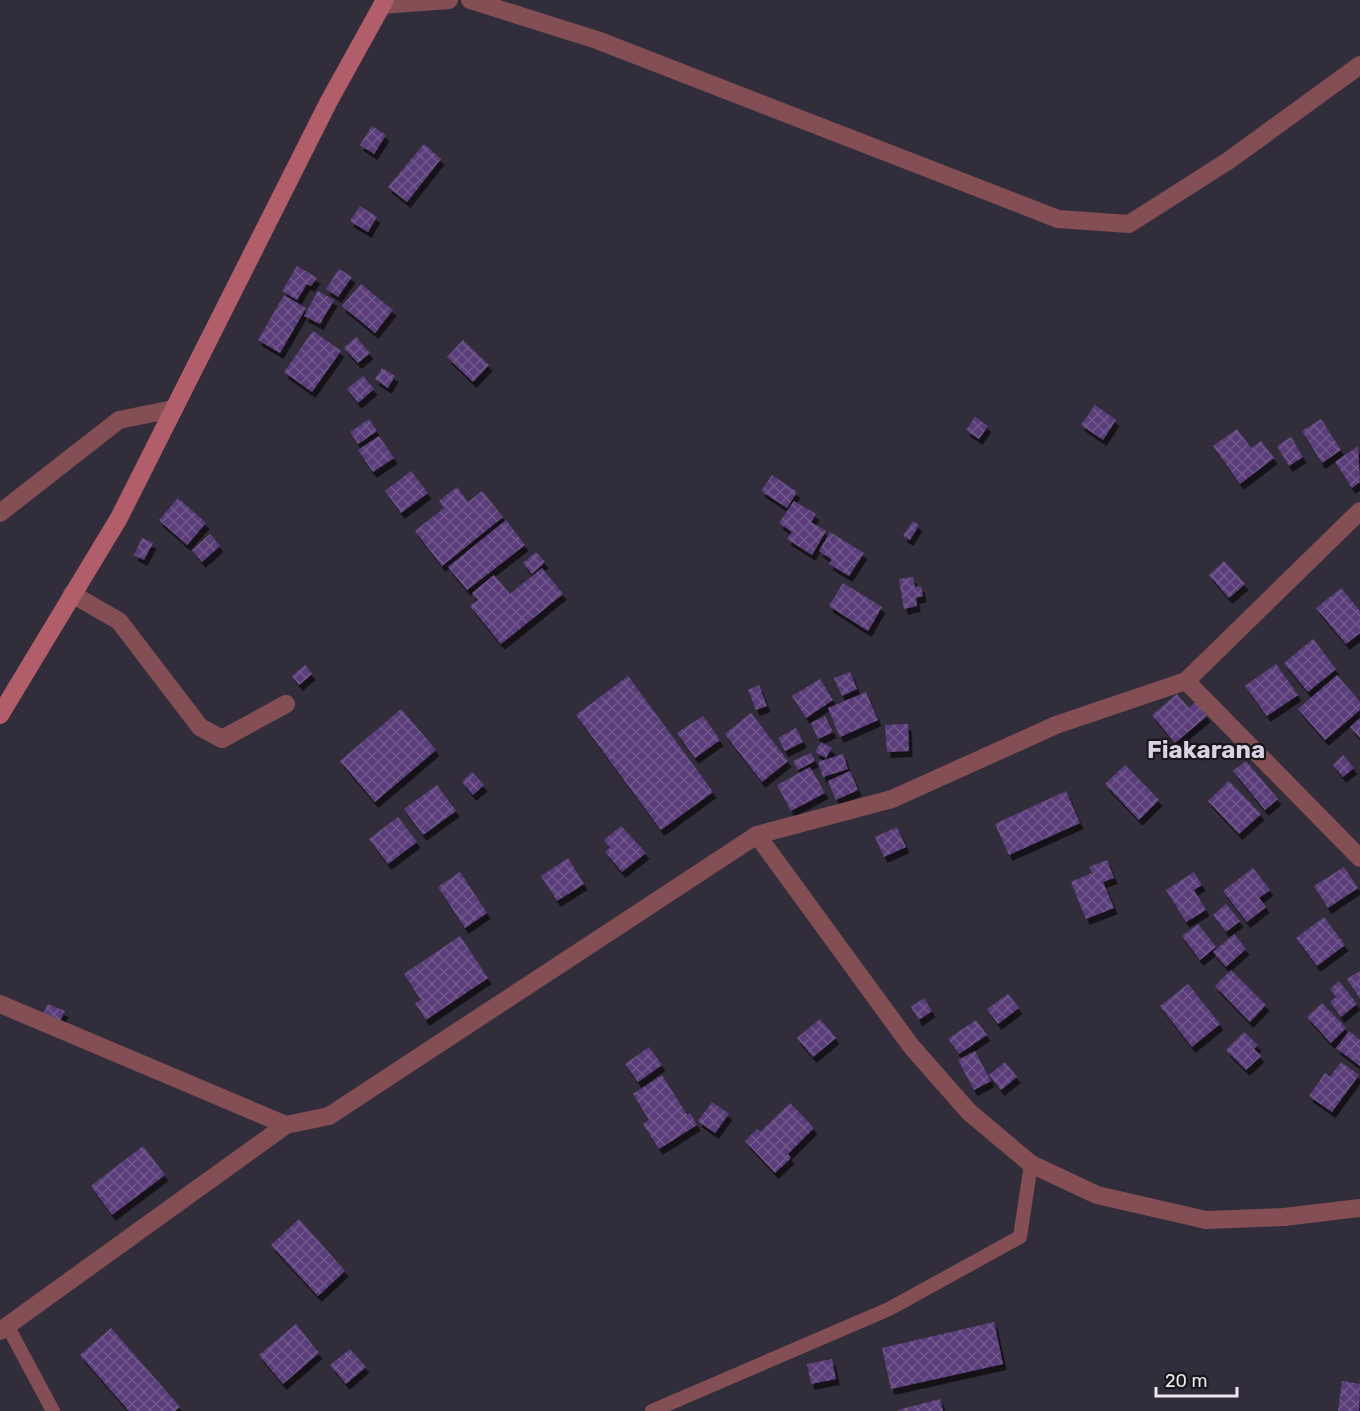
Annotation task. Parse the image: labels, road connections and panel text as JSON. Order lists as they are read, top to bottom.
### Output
{
  "districts": ["Fiakarana"],
  "scale_bar": "20 m"
}
